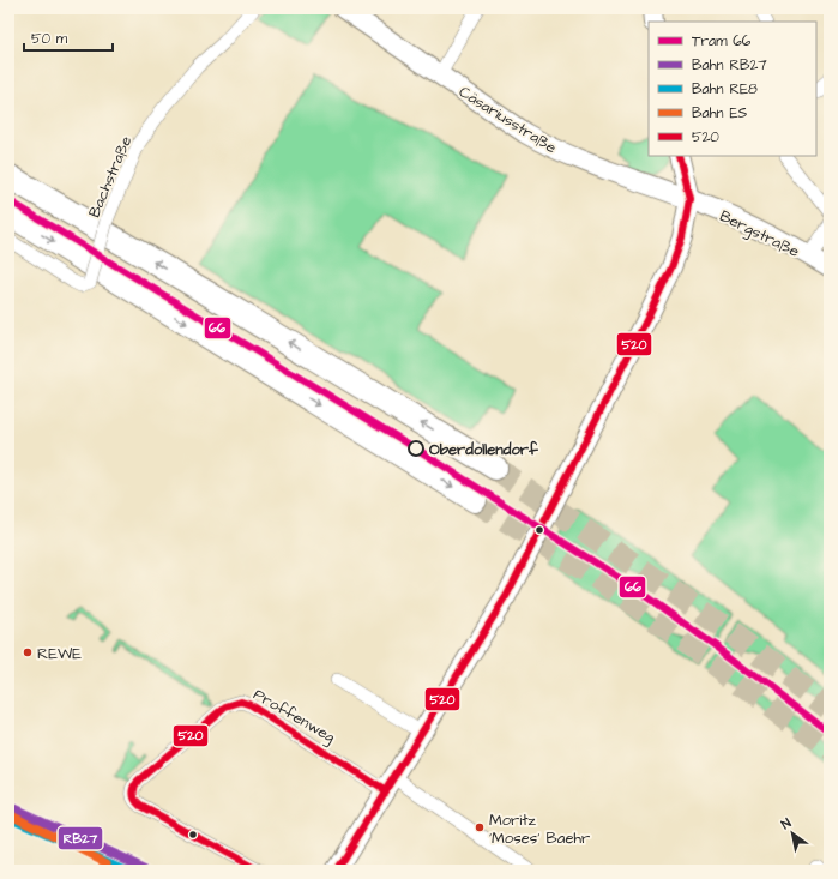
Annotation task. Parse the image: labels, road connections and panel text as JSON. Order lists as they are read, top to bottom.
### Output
{
  "streets": {
    "street": [
      "Cäsariusstraße",
      "Bachstraße",
      "Bergstraße",
      "Proffenweg"
    ]
  },
  "crossings": [
    ["Cäsariusstraße", "Bergstraße"]
  ],
  "places": ["Oberdollendorf", "REWE", "Moritz 'Moses' Baehr"],
  "lines": [
    "transit line 520",
    "tram line 66",
    "rail line RB27",
    "rail line ES",
    "rail line RE8"
  ],
  "legend": [
    "Tram 66",
    "Bahn RB27",
    "Bahn RE8",
    "Bahn ES",
    "520"
  ],
  "scale_bar": "50 m",
  "north": "top left"
}
